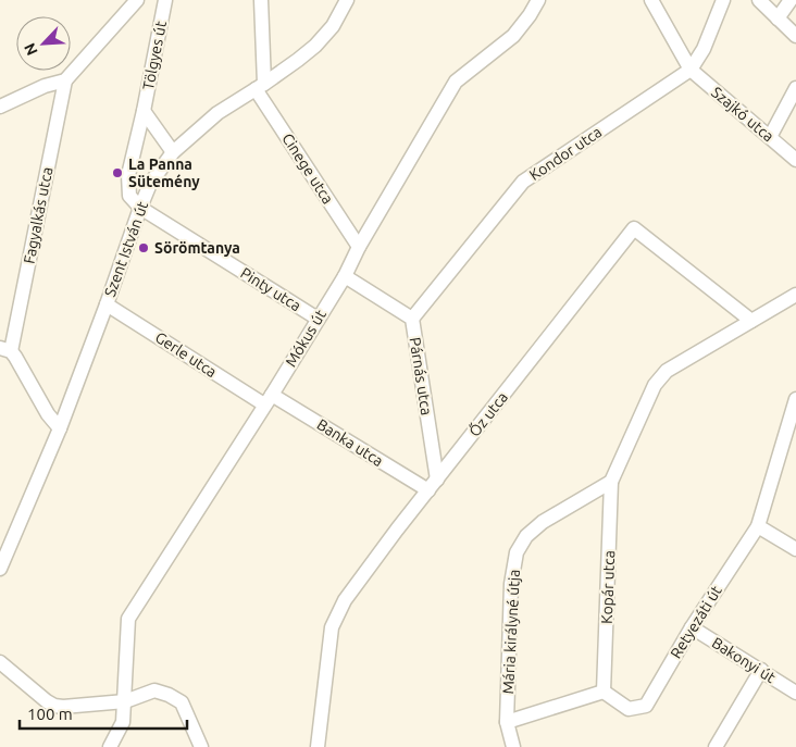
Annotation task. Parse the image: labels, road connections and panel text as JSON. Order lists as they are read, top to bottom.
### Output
{
  "streets": {
    "street": [
      "Tölgyes út",
      "Szajkó utca",
      "Kondor utca",
      "Cinege utca",
      "Fagyalkás utca",
      "Szent István út",
      "Pinty utca",
      "Mókus út",
      "Gerle utca",
      "Párnás utca",
      "Őz utca",
      "Banka utca",
      "Kopár utca",
      "Retyezáti út",
      "Mária királyné útja",
      "Bakonyi út"
    ]
  },
  "crossings": [
    ["Tölgyes út", "Szent István út"],
    ["Tölgyes út", "Pinty utca"],
    ["Szajkó utca", "Kondor utca"],
    ["Kondor utca", "Párnás utca"],
    ["Cinege utca", "Szent István út"],
    ["Cinege utca", "Mókus út"],
    ["Szent István út", "Pinty utca"],
    ["Szent István út", "Gerle utca"],
    ["Pinty utca", "Mókus út"],
    ["Mókus út", "Gerle utca"],
    ["Mókus út", "Párnás utca"],
    ["Mókus út", "Banka utca"],
    ["Gerle utca", "Banka utca"],
    ["Párnás utca", "Őz utca"],
    ["Párnás utca", "Banka utca"],
    ["Őz utca", "Banka utca"],
    ["Kopár utca", "Retyezáti út"],
    ["Kopár utca", "Mária királyné útja"],
    ["Retyezáti út", "Bakonyi út"]
  ],
  "places": ["La Panna Sütemény", "Sörömtanya"],
  "scale_bar": "100 m",
  "north": "bottom left"
}
